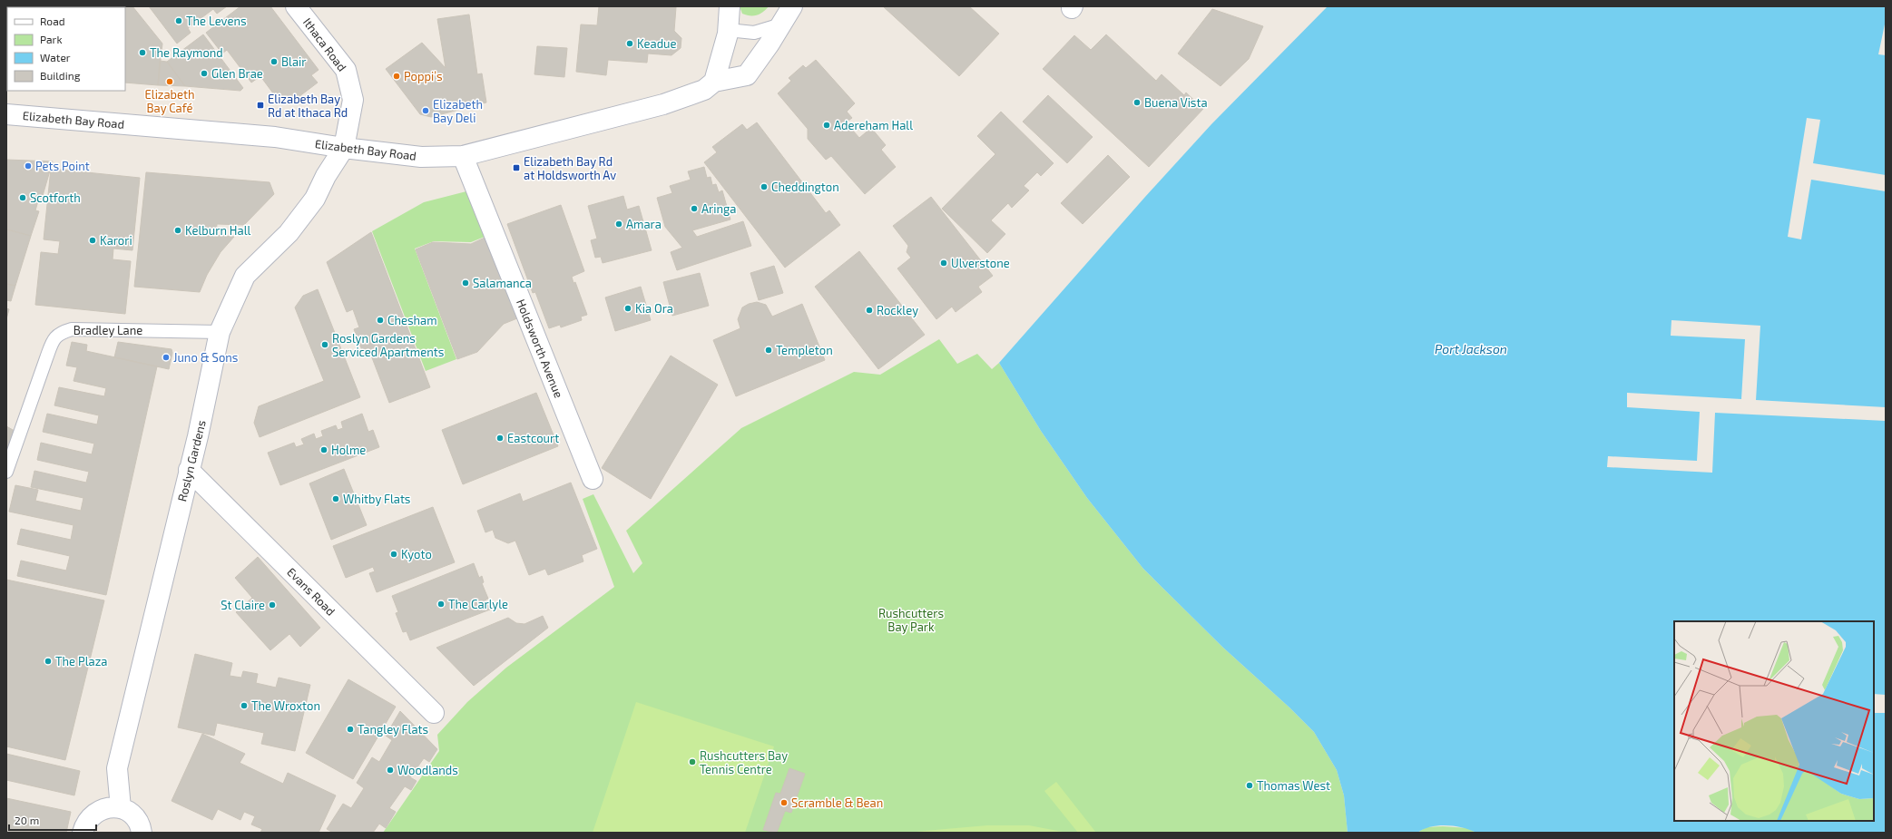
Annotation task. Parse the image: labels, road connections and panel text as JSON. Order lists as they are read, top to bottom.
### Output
{
  "streets": {
    "street": [
      "Ithaca Road",
      "Elizabeth Bay Road",
      "Holdsworth Avenue",
      "Roslyn Gardens",
      "Evans Road"
    ],
    "lane": ["Bradley Lane"]
  },
  "crossings": [
    ["Ithaca Road", "Elizabeth Bay Road"],
    ["Ithaca Road", "Roslyn Gardens"],
    ["Elizabeth Bay Road", "Holdsworth Avenue"],
    ["Elizabeth Bay Road", "Roslyn Gardens"],
    ["Bradley Lane", "Roslyn Gardens"],
    ["Roslyn Gardens", "Evans Road"]
  ],
  "water": ["Port Jackson"],
  "parks": ["Rushcutters Bay Park"],
  "places": {
    "other": [
      "The Levens",
      "Keadue",
      "The Raymond",
      "Blair",
      "Glen Brae",
      "Poppi’s",
      "Elizabeth Bay Café",
      "Buena Vista",
      "Elizabeth Bay Deli",
      "Adereham Hall",
      "Pets Point",
      "Cheddington",
      "Scotforth",
      "Aringa",
      "Amara",
      "Kelburn Hall",
      "Karori",
      "Ulverstone",
      "Salamanca",
      "Kia Ora",
      "Rockley",
      "Chesham",
      "Roslyn Gardens Serviced Apartments",
      "Templeton",
      "Juno & Sons",
      "Eastcourt",
      "Holme",
      "Whitby Flats",
      "Kyoto",
      "The Carlyle",
      "St Claire",
      "The Plaza",
      "The Wroxton",
      "Tangley Flats",
      "Rushcutters Bay Tennis Centre",
      "Woodlands",
      "Thomas West",
      "Scramble & Bean"
    ],
    "transit": ["Elizabeth Bay Rd at Ithaca Rd", "Elizabeth Bay Rd at Holdsworth Av"]
  },
  "legend": [
    "Road",
    "Park",
    "Water",
    "Building"
  ],
  "scale_bar": "20 m"
}
